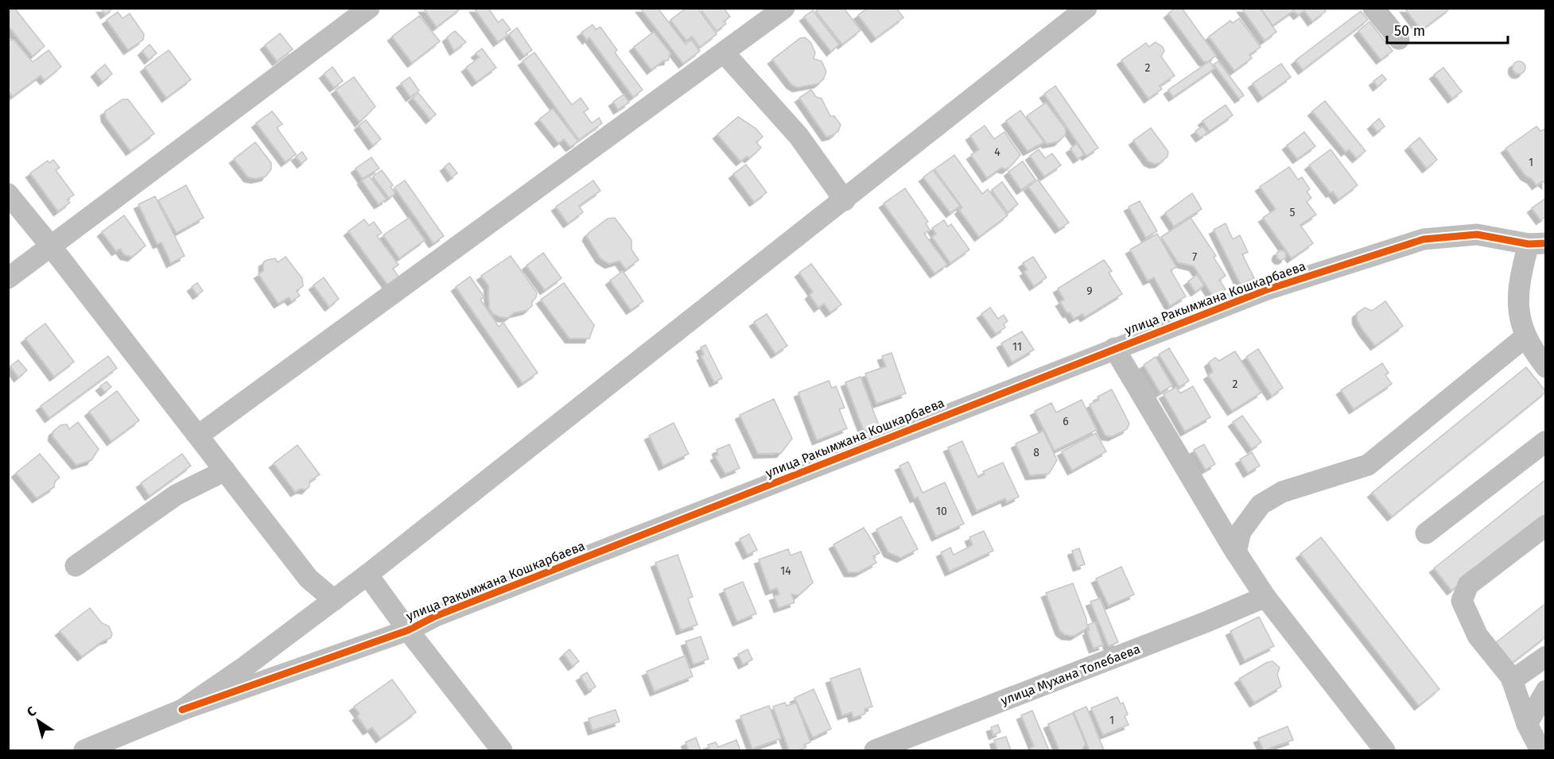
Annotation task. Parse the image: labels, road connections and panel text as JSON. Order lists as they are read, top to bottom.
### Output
{
  "streets": {
    "street": ["улица Ракымжана Кошкарбаева", "улица Мухана Толебаева"]
  },
  "house_numbers": [
    "2",
    "4",
    "1",
    "5",
    "7",
    "9",
    "11",
    "2",
    "6",
    "8",
    "10",
    "14",
    "1"
  ],
  "scale_bar": "50 m",
  "north": "top left"
}
